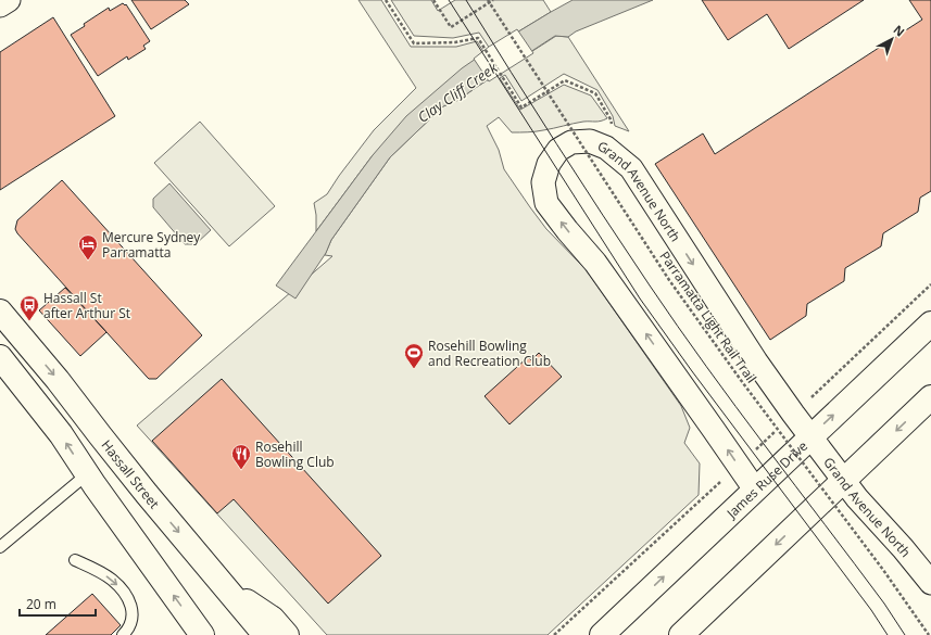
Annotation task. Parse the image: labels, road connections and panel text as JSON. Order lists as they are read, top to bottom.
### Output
{
  "streets": {
    "main road": ["Hassall Street", "James Ruse Drive"],
    "street": ["Grand Avenue North"],
    "path": ["Parramatta Light Rail Trail"]
  },
  "crossings": [
    ["Grand Avenue North", "James Ruse Drive"]
  ],
  "water": ["Clay Cliff Creek"],
  "places": {
    "hotel": ["Mercure Sydney Parramatta"],
    "bus stop": ["Hassall St after Arthur St"],
    "sports": ["Rosehill Bowling and Recreation Club"],
    "restaurant": ["Rosehill Bowling Club"]
  },
  "scale_bar": "20 m",
  "north": "top right"
}
